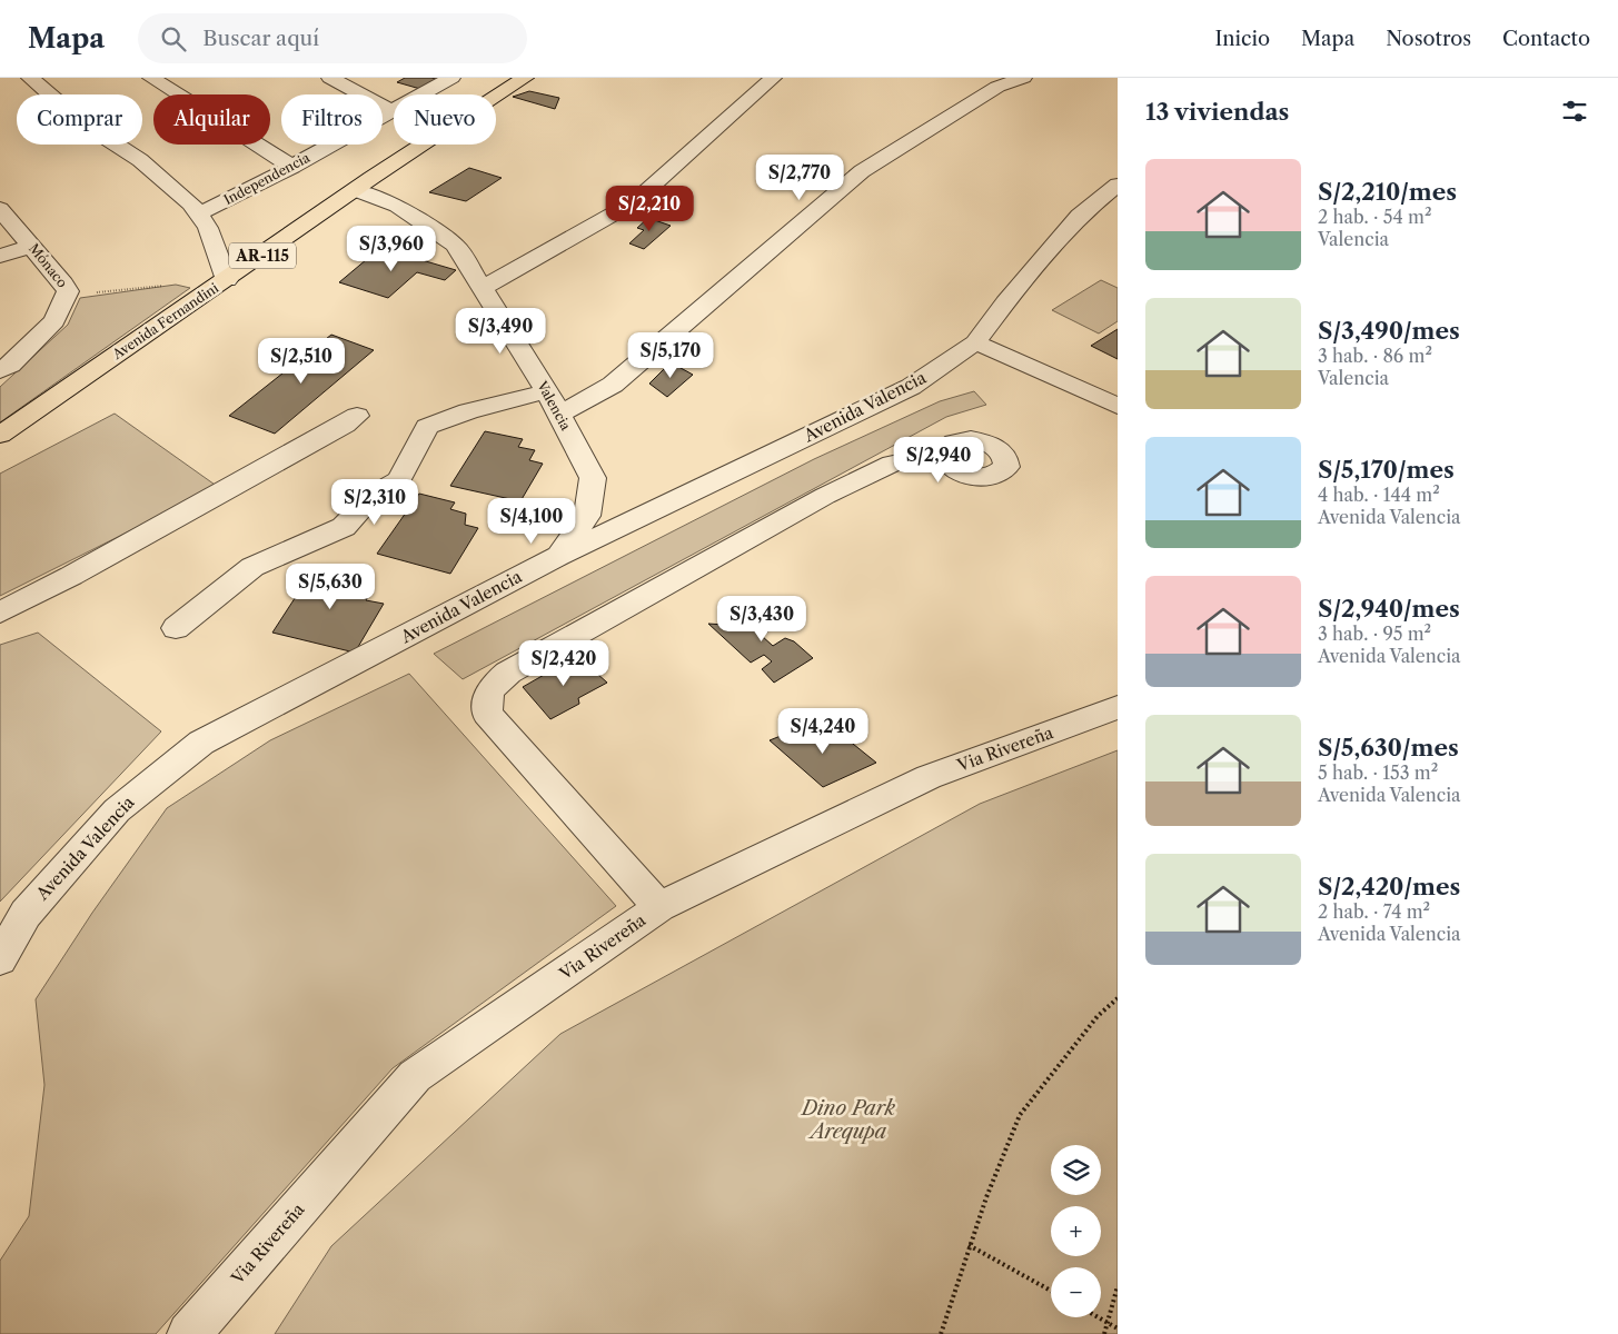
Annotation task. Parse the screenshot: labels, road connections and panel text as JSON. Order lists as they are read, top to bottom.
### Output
{
  "streets": {
    "main road": ["AR-115", "Avenida Fernandini"],
    "street": [
      "Independencia",
      "Mónaco",
      "Valencia",
      "Avenida Valencia",
      "Via Rivereña"
    ]
  },
  "crossings": [
    ["Avenida Fernandini", "Valencia"],
    ["Valencia", "Avenida Valencia"]
  ],
  "parks": ["Dino Park Arequpa"],
  "page": {
    "header": "Mapa",
    "search": "Buscar aquí",
    "nav": [
      "Inicio",
      "Mapa",
      "Nosotros",
      "Contacto"
    ],
    "heading": "13 viviendas",
    "chip": [
      "Comprar",
      "Alquilar",
      "Filtros",
      "Nuevo"
    ],
    "list": [
      {
        "name": "S/2,210/mes",
        "note": "2 hab. · 54 m² · Valencia"
      },
      {
        "name": "S/3,490/mes",
        "note": "3 hab. · 86 m² · Valencia"
      },
      {
        "name": "S/5,170/mes",
        "note": "4 hab. · 144 m² · Avenida Valencia"
      },
      {
        "name": "S/2,940/mes",
        "note": "3 hab. · 95 m² · Avenida Valencia"
      },
      {
        "name": "S/5,630/mes",
        "note": "5 hab. · 153 m² · Avenida Valencia"
      },
      {
        "name": "S/2,420/mes",
        "note": "2 hab. · 74 m² · Avenida Valencia"
      }
    ],
    "price": [
      "S/2,770",
      "S/2,210",
      "S/3,960",
      "S/3,490",
      "S/5,170",
      "S/2,510",
      "S/2,940",
      "S/2,310",
      "S/4,100",
      "S/5,630",
      "S/3,430",
      "S/2,420",
      "S/4,240"
    ],
    "map_buttons": ["+", "−"]
  }
}
